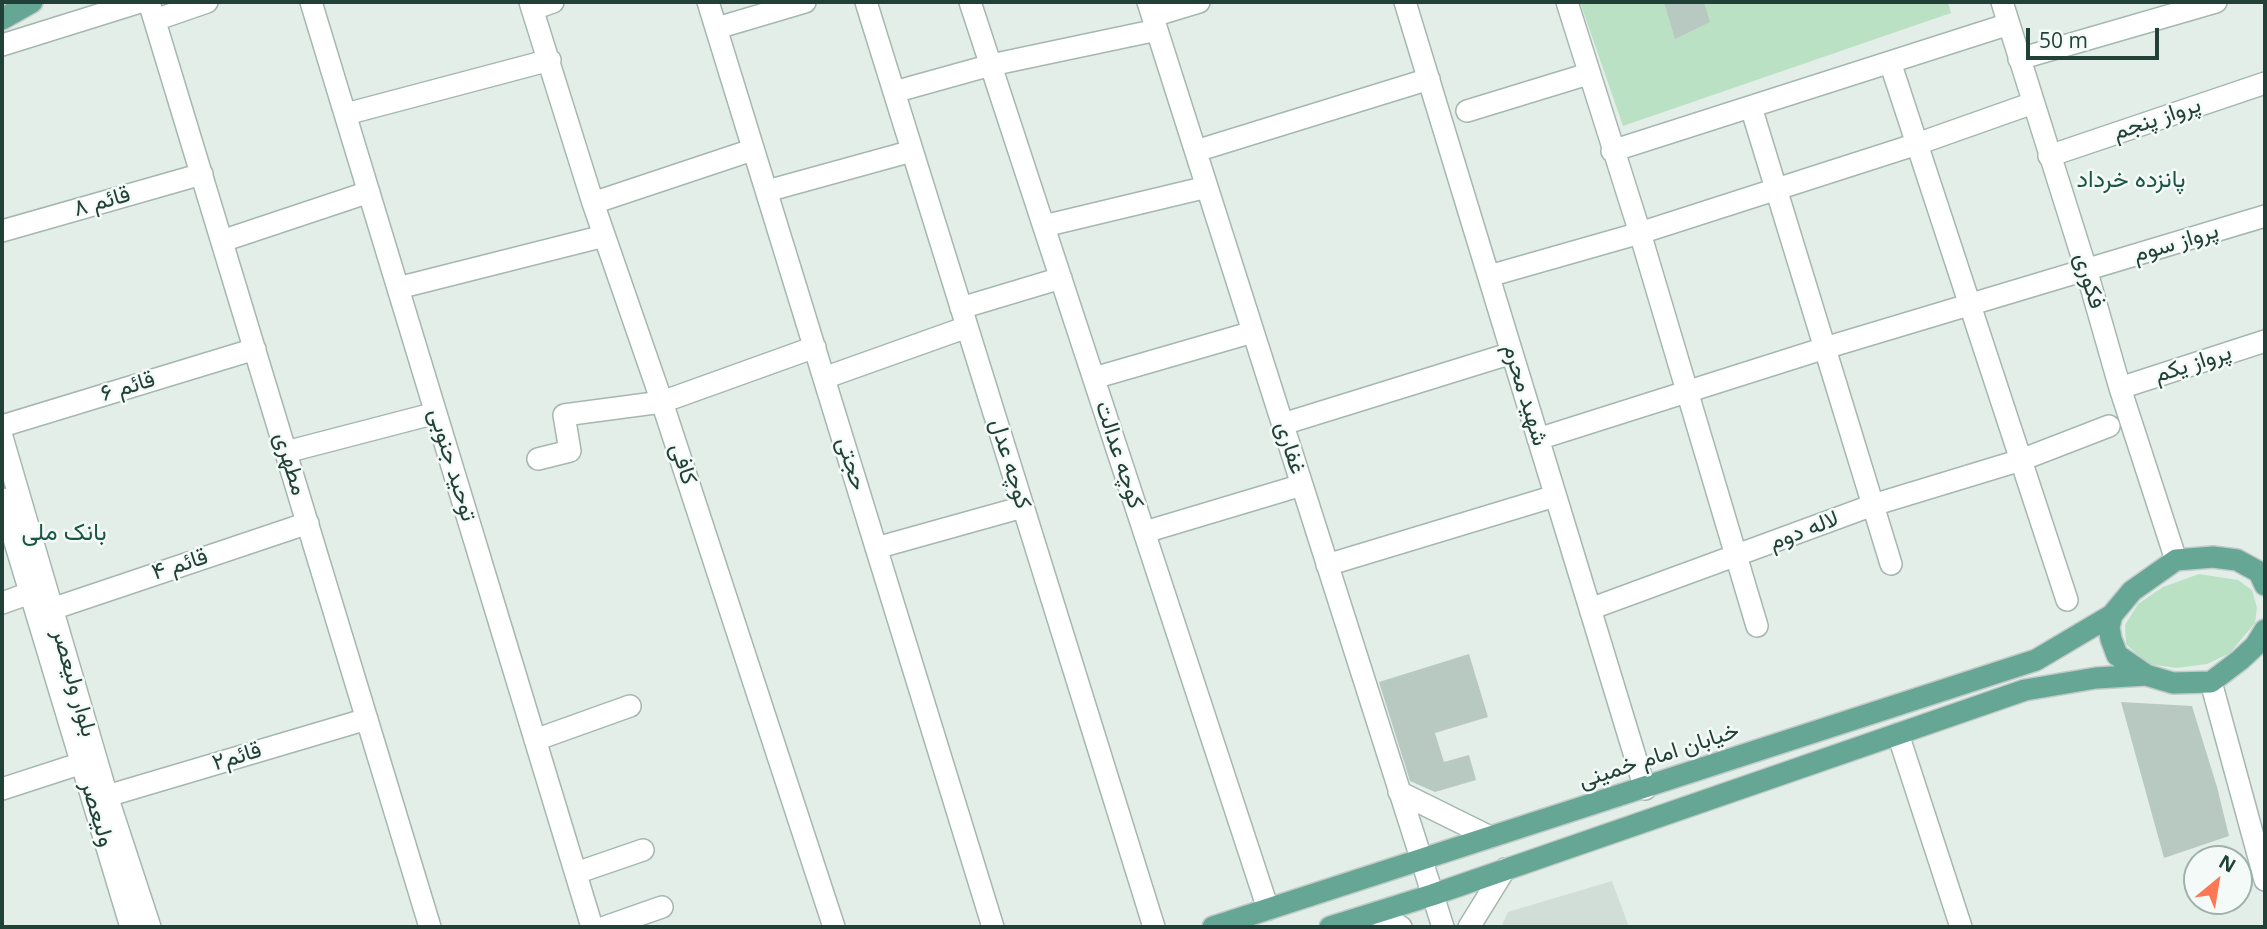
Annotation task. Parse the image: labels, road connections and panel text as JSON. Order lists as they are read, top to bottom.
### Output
{
  "streets": {
    "main road": ["خیابان امام خمینی"],
    "street": [
      "پرواز پنجم",
      "قائم ۸",
      "پرواز سوم",
      "فکوری",
      "پرواز یکم",
      "قائم ۶",
      "شهید محرم",
      "غفاری",
      "کوچه عدالت",
      "مطهری",
      "کافی",
      "حجتی",
      "کوچه عدل",
      "توحید جنوبی",
      "لاله دوم",
      "قائم ۴",
      "بلوار ولیعصر",
      "قائم۲",
      "ولیعصر"
    ]
  },
  "crossings": [
    ["پرواز پنجم", "فکوری"],
    ["قائم ۸", "مطهری"],
    ["پرواز سوم", "فکوری"],
    ["پرواز سوم", "شهید محرم"],
    ["فکوری", "پرواز یکم"],
    ["فکوری", "خیابان امام خمینی"],
    ["قائم ۶", "مطهری"],
    ["شهید محرم", "لاله دوم"],
    ["شهید محرم", "خیابان امام خمینی"],
    ["غفاری", "خیابان امام خمینی"],
    ["کوچه عدالت", "خیابان امام خمینی"],
    ["مطهری", "قائم ۴"],
    ["مطهری", "قائم۲"],
    ["قائم ۴", "بلوار ولیعصر"],
    ["بلوار ولیعصر", "قائم۲"]
  ],
  "districts": ["پانزده خرداد", "بانک ملی"],
  "scale_bar": "50 m",
  "north": "top right"
}
